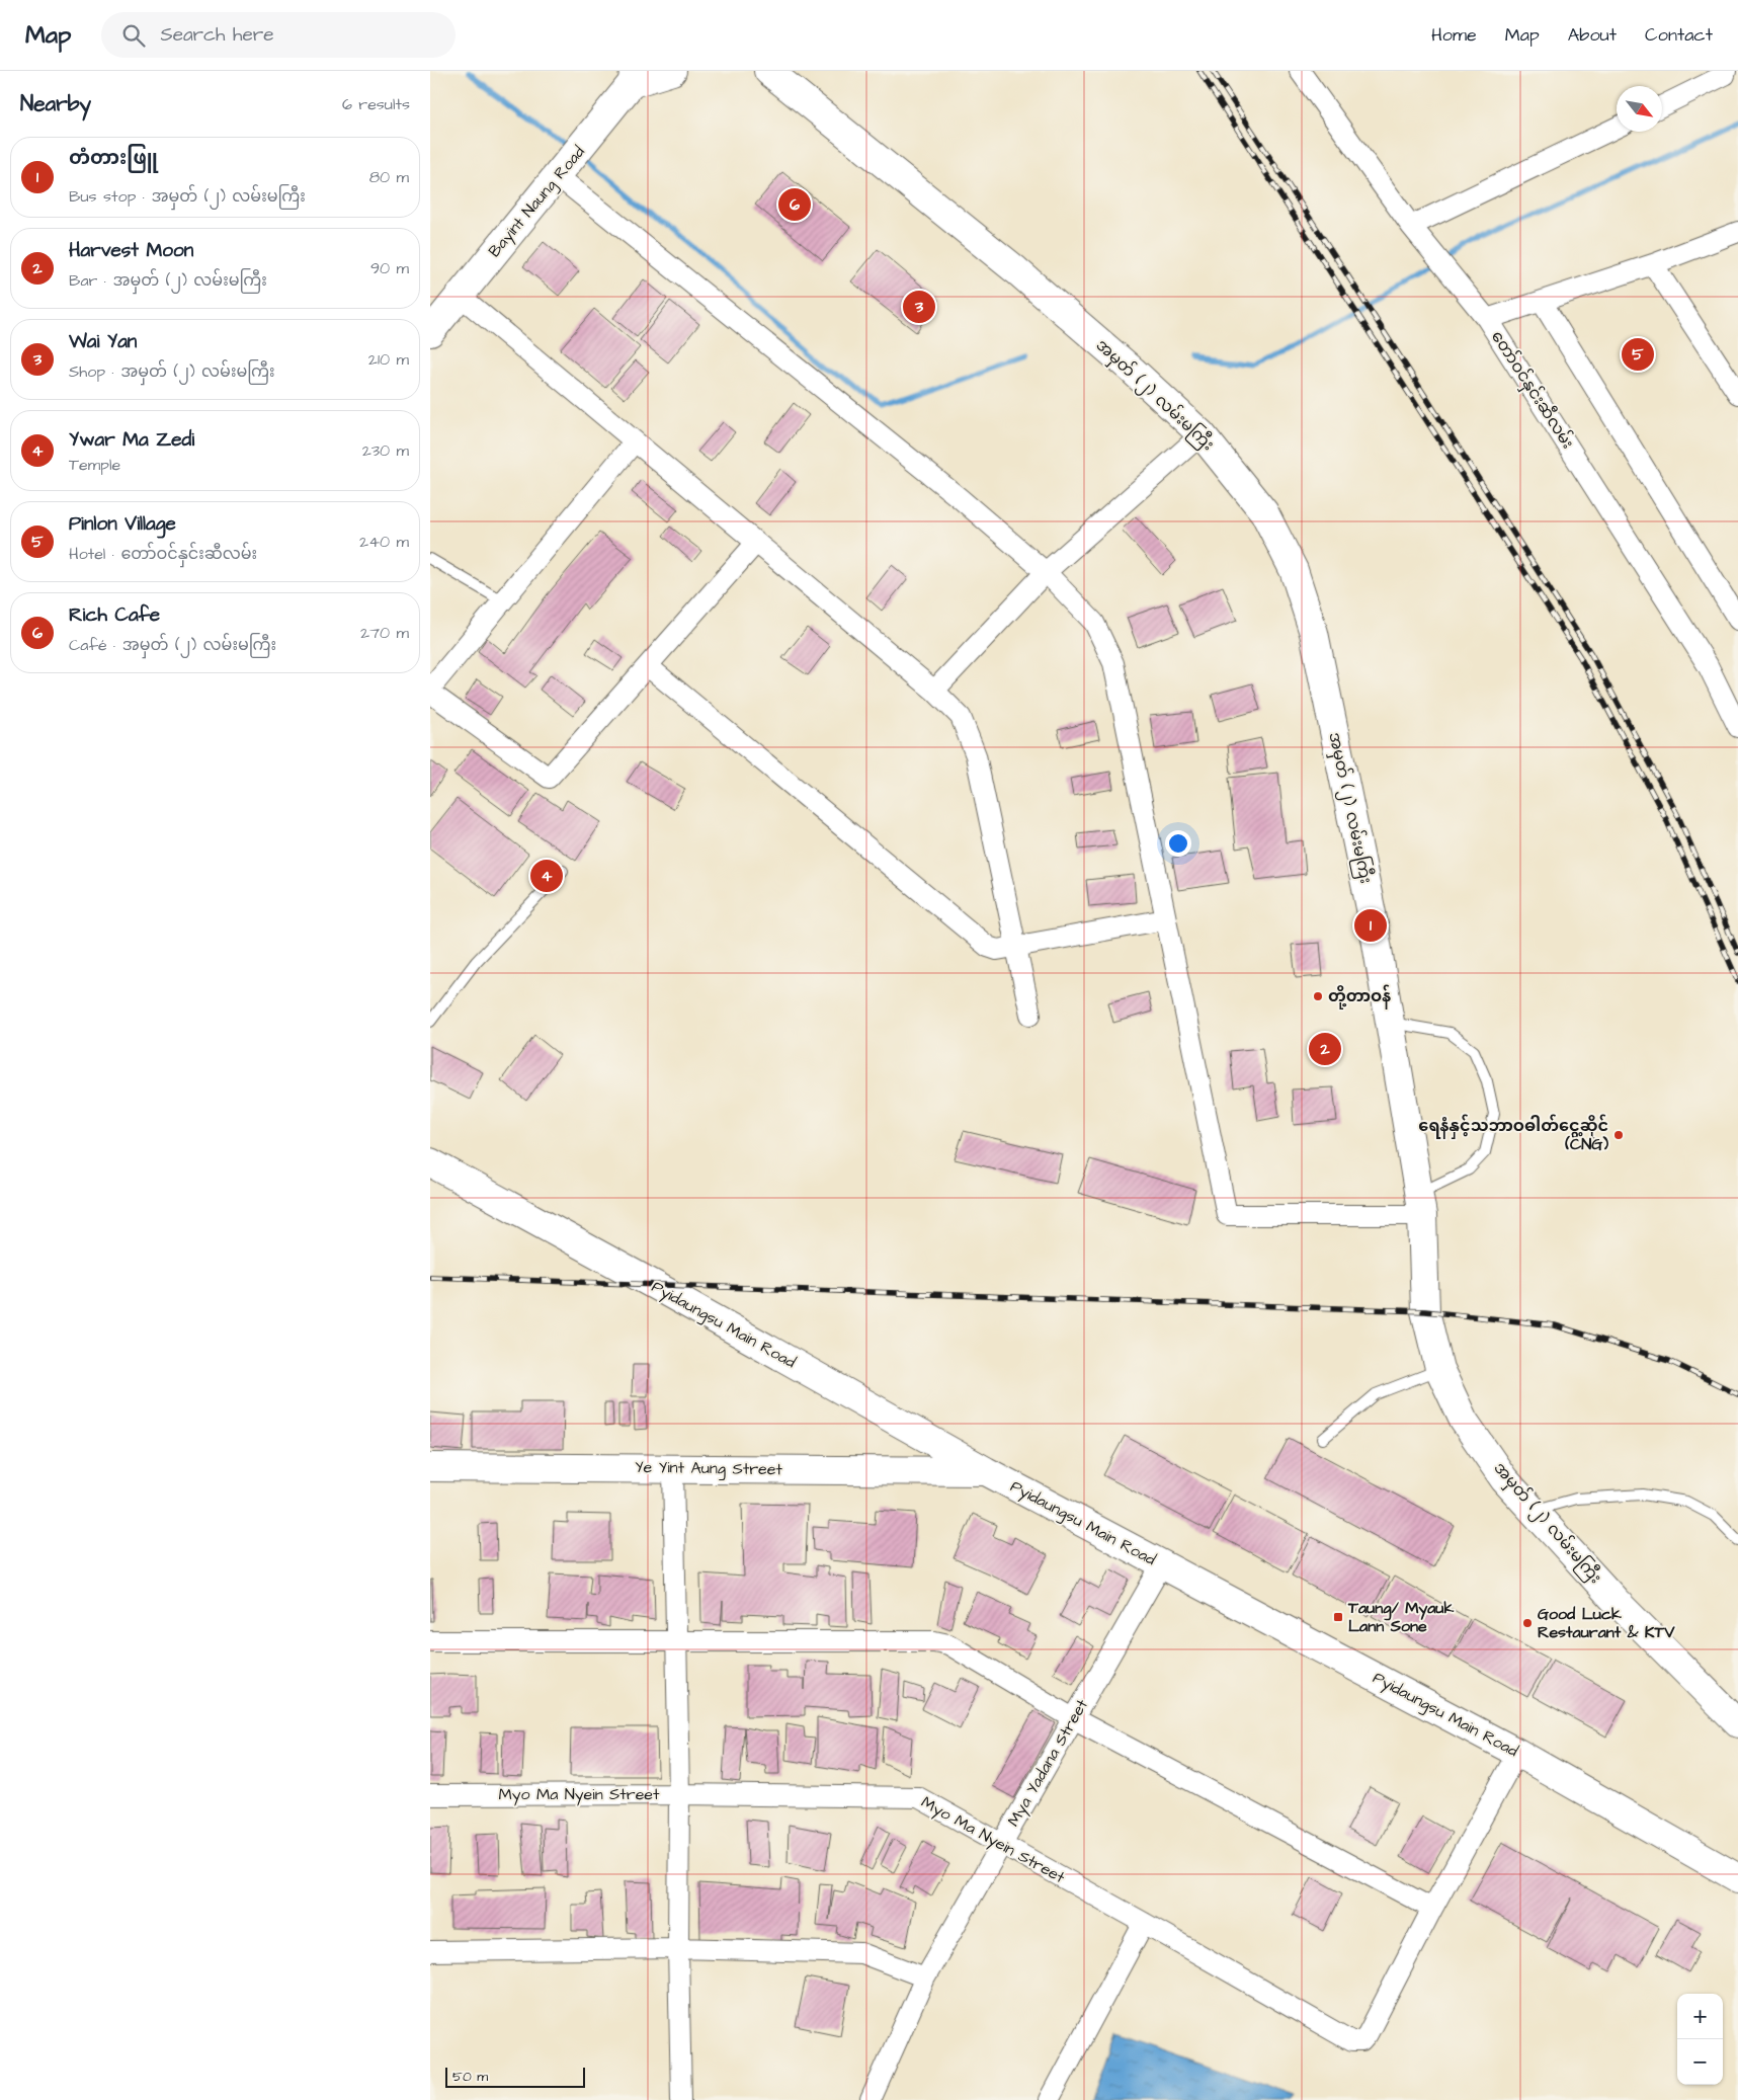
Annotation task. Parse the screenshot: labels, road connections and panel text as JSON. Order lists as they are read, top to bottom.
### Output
{
  "streets": {
    "main road": [
      "Bayint Naung Road",
      "အမှတ် (၂) လမ်းမကြီး",
      "Pyidaungsu Main Road",
      "Ye Yint Aung Street"
    ],
    "street": ["တော်ဝင်နှင်းဆီလမ်း", "Mya Yadana Street", "Myo Ma Nyein Street"]
  },
  "crossings": [
    ["Pyidaungsu Main Road", "Ye Yint Aung Street"],
    ["Pyidaungsu Main Road", "Mya Yadana Street"],
    ["Mya Yadana Street", "Myo Ma Nyein Street"]
  ],
  "places": {
    "other": ["တို့တာဝန်", "ရေနံနှင့်သဘာဝဓါတ်ငွေ့ဆိုင် (CNG)", "Good Luck Restaurant & KTV"],
    "transit": ["Taung/ Myauk Lann Sone"]
  },
  "scale_bar": "50 m",
  "north": "bottom right",
  "page": {
    "header": "Map",
    "search": "Search here",
    "nav": [
      "Home",
      "Map",
      "About",
      "Contact"
    ],
    "heading": ["Nearby", "6 results"],
    "list": [
      {
        "mark": "1",
        "name": "တံတားဖြူ",
        "note": "Bus stop · အမှတ် (၂) လမ်းမကြီး",
        "value": "80 m"
      },
      {
        "mark": "2",
        "name": "Harvest Moon",
        "note": "Bar · အမှတ် (၂) လမ်းမကြီး",
        "value": "90 m"
      },
      {
        "mark": "3",
        "name": "Wai Yan",
        "note": "Shop · အမှတ် (၂) လမ်းမကြီး",
        "value": "210 m"
      },
      {
        "mark": "4",
        "name": "Ywar Ma Zedi",
        "note": "Temple",
        "value": "230 m"
      },
      {
        "mark": "5",
        "name": "Pinlon Village",
        "note": "Hotel · တော်ဝင်နှင်းဆီလမ်း",
        "value": "240 m"
      },
      {
        "mark": "6",
        "name": "Rich Cafe",
        "note": "Café · အမှတ် (၂) လမ်းမကြီး",
        "value": "270 m"
      }
    ],
    "pins": [
      "6",
      "3",
      "5",
      "4",
      "1",
      "2"
    ],
    "map_buttons": ["+", "−"],
    "scale": "50 m"
  }
}
